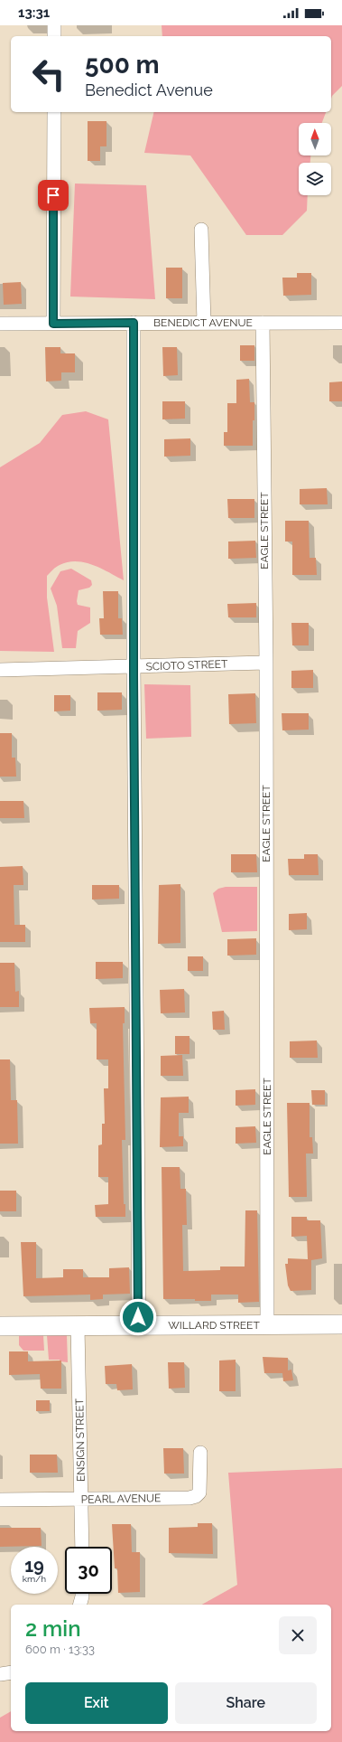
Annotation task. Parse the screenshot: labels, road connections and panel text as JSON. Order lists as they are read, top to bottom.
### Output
{
  "streets": {
    "street": [
      "BENEDICT AVENUE",
      "EAGLE STREET",
      "SCIOTO STREET",
      "WILLARD STREET",
      "ENSIGN STREET",
      "PEARL AVENUE"
    ]
  },
  "crossings": [
    ["BENEDICT AVENUE", "EAGLE STREET"],
    ["EAGLE STREET", "SCIOTO STREET"],
    ["EAGLE STREET", "WILLARD STREET"],
    ["WILLARD STREET", "ENSIGN STREET"],
    ["ENSIGN STREET", "PEARL AVENUE"]
  ],
  "north": "top",
  "page": {
    "status": "13:31",
    "turn": ["500 m", "Benedict Avenue"],
    "speed": "19 km/h",
    "limit": "30",
    "heading": ["2 min", "600 m · 13:33"],
    "buttons": ["Exit", "Share"]
  }
}
